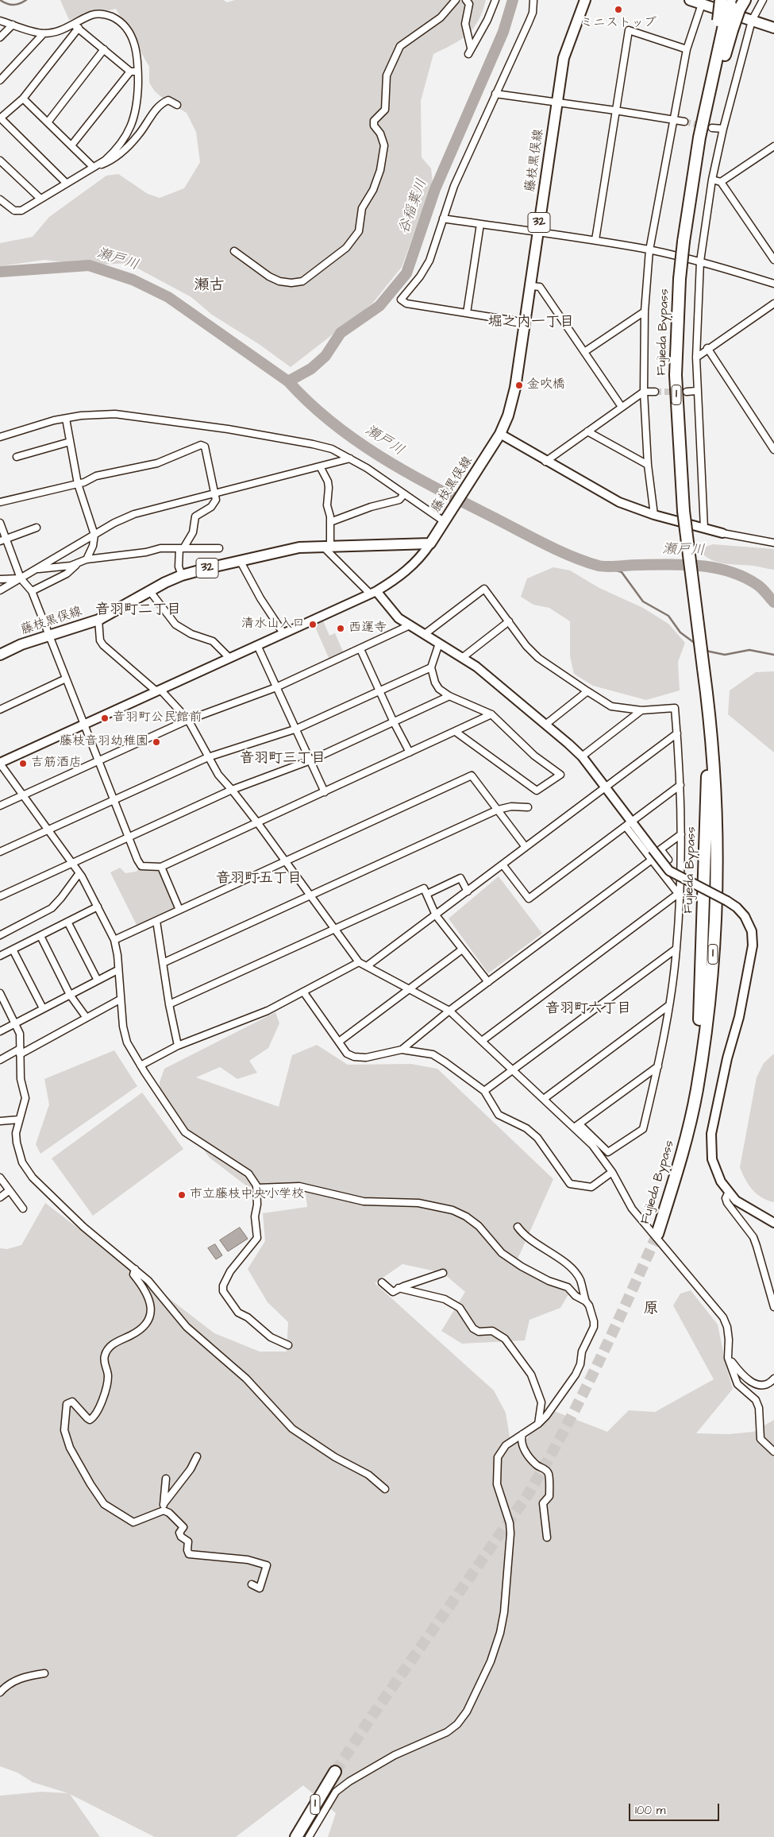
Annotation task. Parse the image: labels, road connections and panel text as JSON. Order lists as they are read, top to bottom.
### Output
{
  "streets": {
    "highway": ["Fujieda Bypass", "1"],
    "main road": ["藤枝黒俣線", "32"]
  },
  "crossings": [
    ["Fujieda Bypass", "1"]
  ],
  "districts": [
    "瀬古",
    "堀之内一丁目",
    "音羽町二丁目",
    "音羽町三丁目",
    "音羽町五丁目",
    "音羽町六丁目",
    "原"
  ],
  "water": ["谷稲葉川", "瀬戸川"],
  "places": [
    "ミニストップ",
    "金吹橋",
    "清水山入口",
    "西運寺",
    "音羽町公民館前",
    "藤枝音羽幼稚園",
    "吉筋酒店",
    "市立藤枝中央小学校"
  ],
  "scale_bar": "100 m"
}
